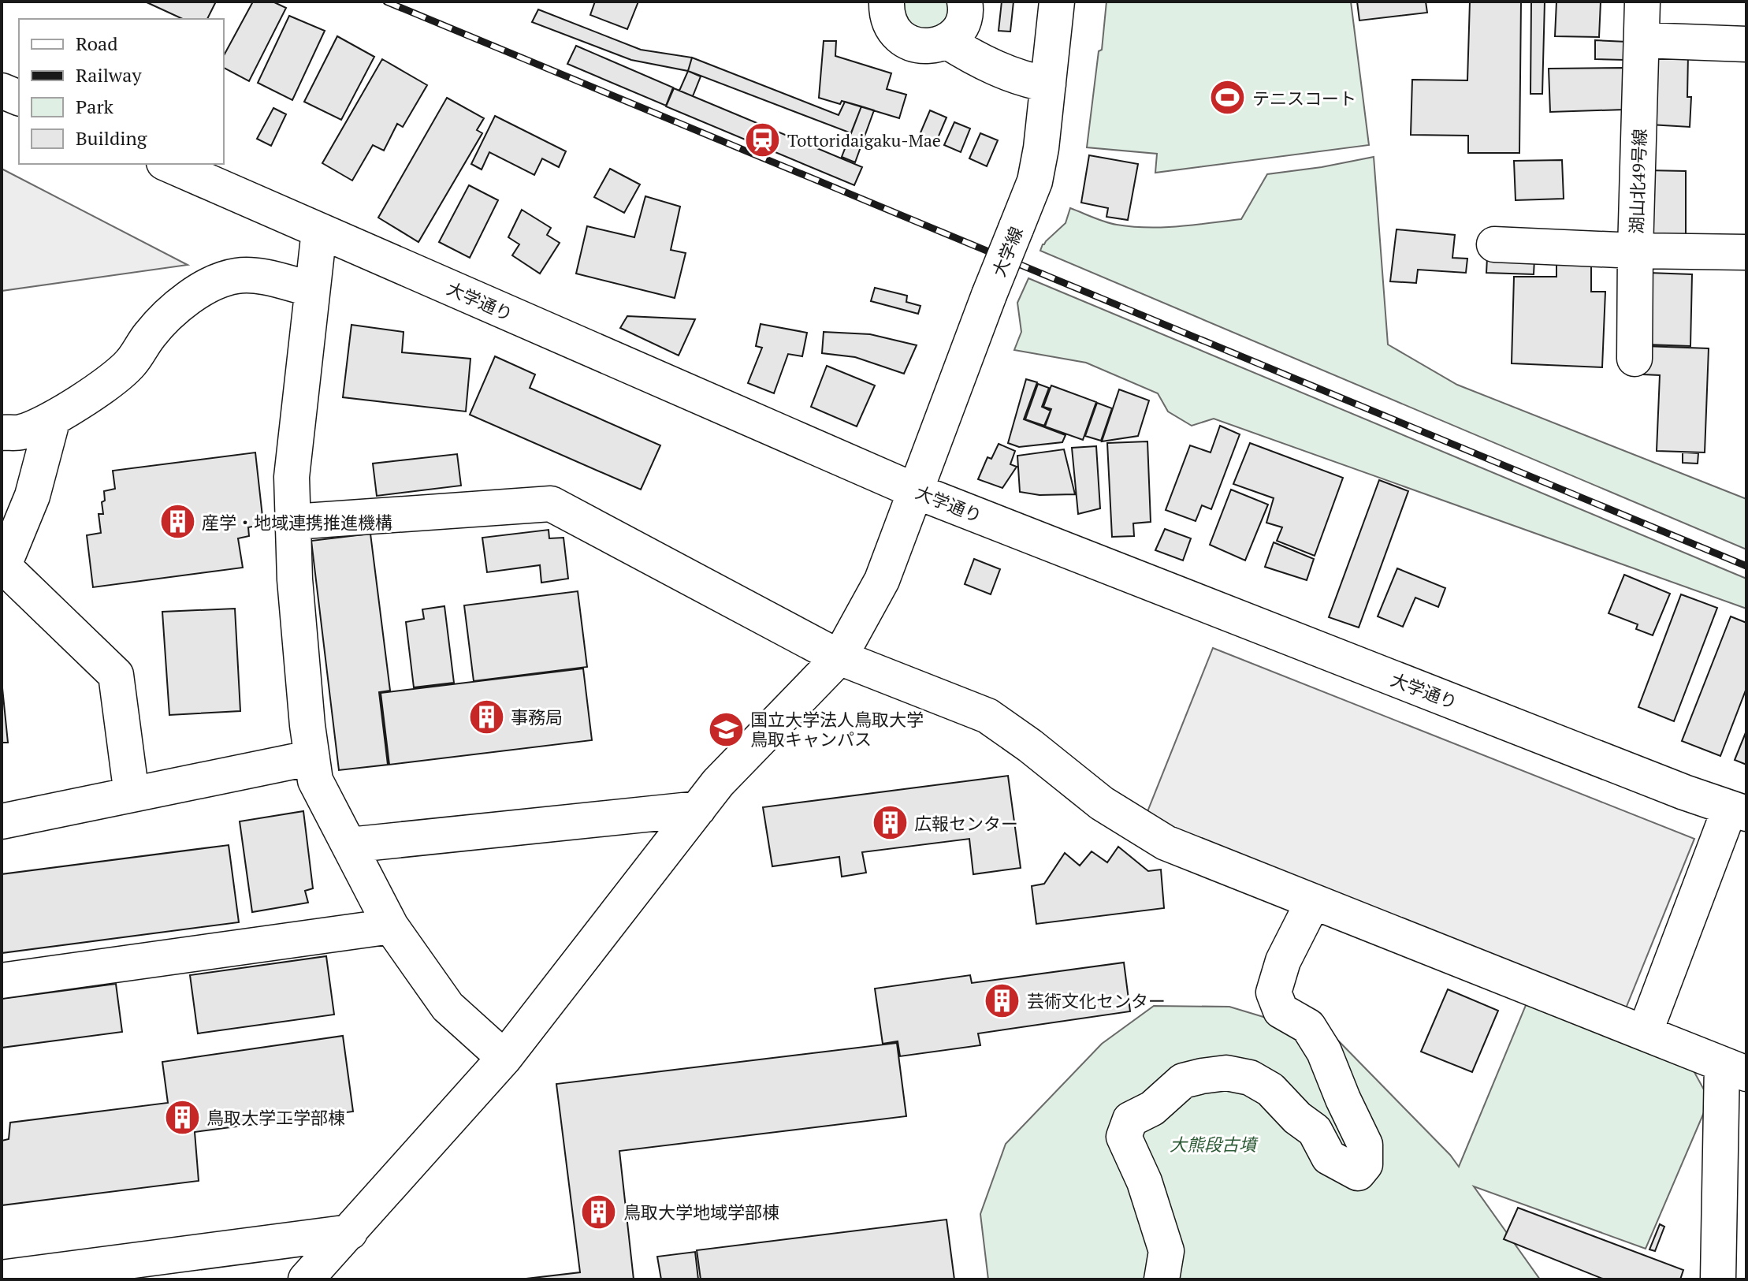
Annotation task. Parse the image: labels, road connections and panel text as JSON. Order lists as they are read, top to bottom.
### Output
{
  "streets": {
    "street": ["湖山北49号線", "大学線", "大学通り"]
  },
  "crossings": [
    ["大学線", "大学通り"]
  ],
  "parks": ["大熊段古墳"],
  "places": {
    "sports": ["テニスコート"],
    "station": ["Tottoridaigaku-Mae"],
    "building": [
      "産学・地域連携推進機構",
      "事務局",
      "広報センター",
      "芸術文化センター",
      "鳥取大学工学部棟",
      "鳥取大学地域学部棟"
    ],
    "school or university": ["国立大学法人鳥取大学 鳥取キャンパス"]
  },
  "legend": [
    "Road",
    "Railway",
    "Park",
    "Building"
  ]
}
